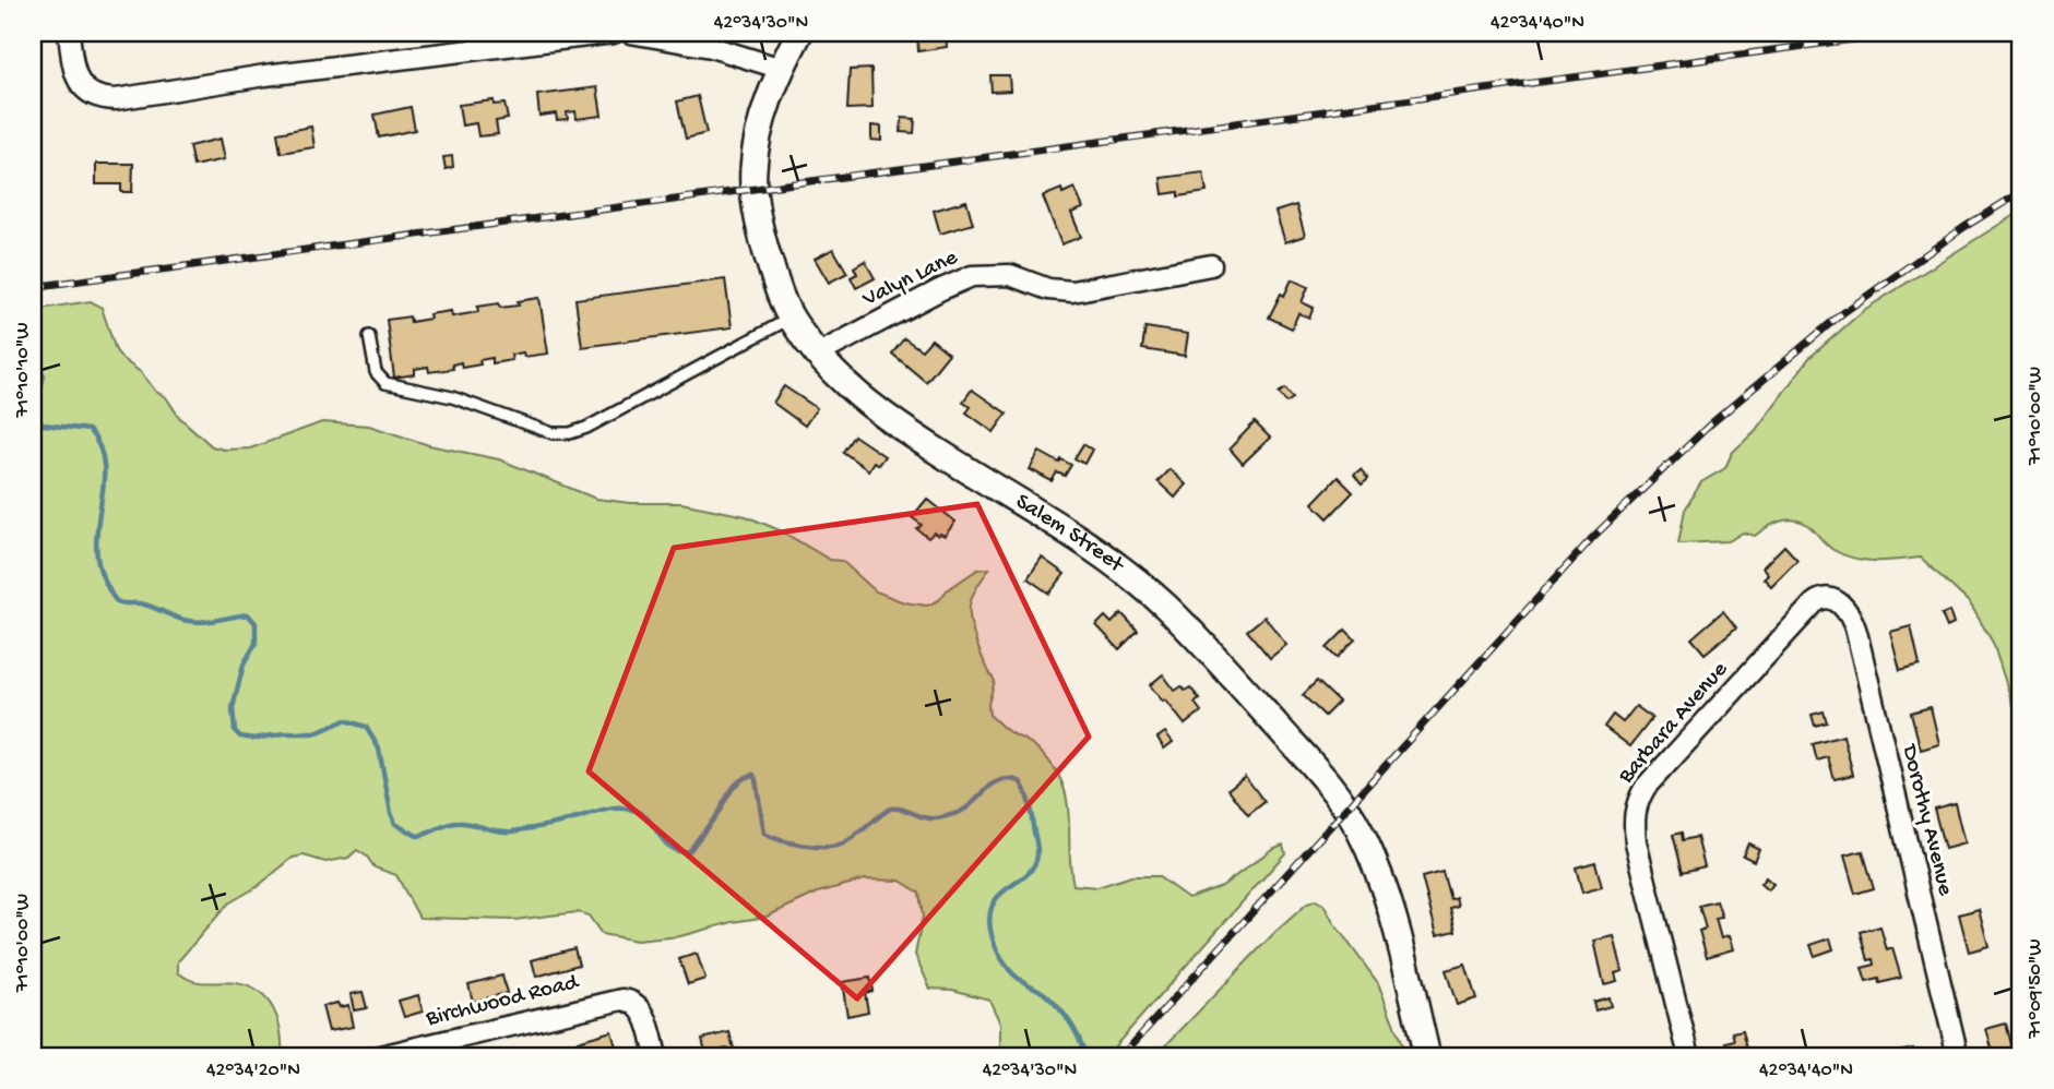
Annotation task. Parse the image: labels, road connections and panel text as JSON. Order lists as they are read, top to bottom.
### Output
{
  "streets": {
    "street": [
      "Valyn Lane",
      "Salem Street",
      "Barbara Avenue",
      "Dorothy Avenue",
      "Birchwood Road"
    ]
  },
  "crossings": [
    ["Valyn Lane", "Salem Street"],
    ["Barbara Avenue", "Dorothy Avenue"]
  ],
  "coordinates": [
    "42°34'30\"N",
    "42°34'40\"N",
    "71°10'10\"W",
    "71°10'00\"W",
    "71°09'50\"W",
    "42°34'20\"N"
  ]
}
